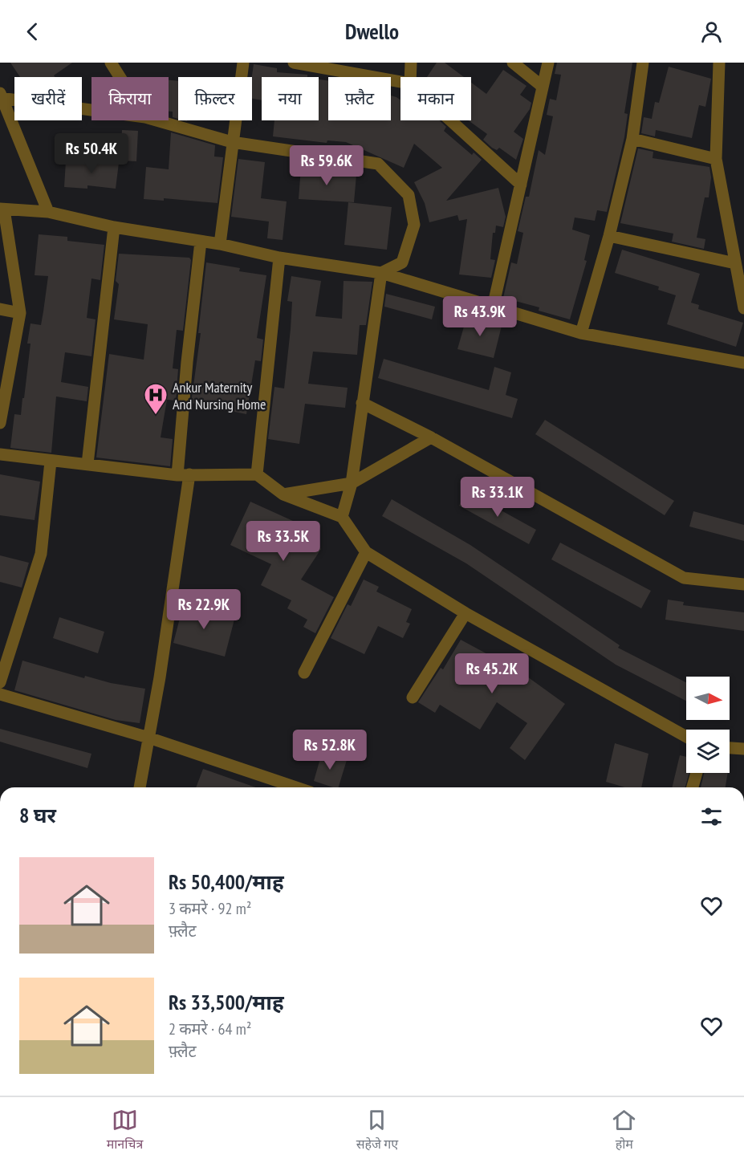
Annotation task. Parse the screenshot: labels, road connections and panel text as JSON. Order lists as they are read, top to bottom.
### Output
{
  "places": {
    "hospital": ["Ankur Maternity And Nursing Home"]
  },
  "north": "right",
  "page": {
    "header": "Dwello",
    "chip": [
      "खरीदें",
      "किराया",
      "फ़िल्टर",
      "नया",
      "फ़्लैट",
      "मकान"
    ],
    "price": [
      "Rs 50.4K",
      "Rs 59.6K",
      "Rs 43.9K",
      "Rs 33.1K",
      "Rs 33.5K",
      "Rs 22.9K",
      "Rs 45.2K",
      "Rs 52.8K"
    ],
    "heading": "8 घर",
    "list": [
      {
        "name": "Rs 50,400/माह",
        "note": "3 कमरे · 92 m² · फ़्लैट"
      },
      {
        "name": "Rs 33,500/माह",
        "note": "2 कमरे · 64 m² · फ़्लैट"
      }
    ],
    "tabs": ["मानचित्र", "सहेजे गए", "होम"]
  }
}
